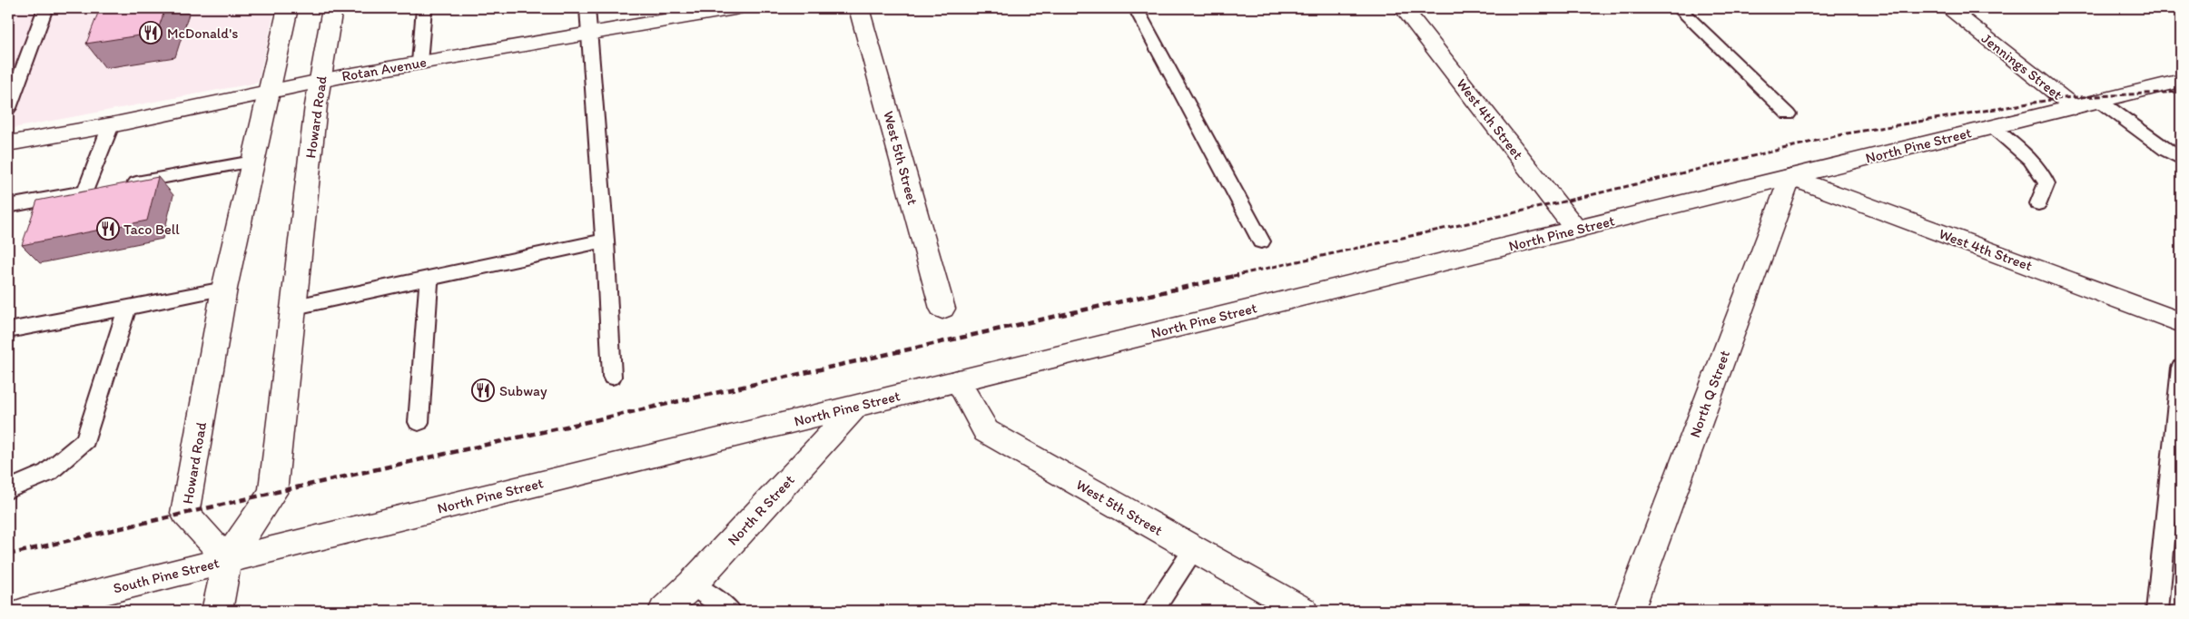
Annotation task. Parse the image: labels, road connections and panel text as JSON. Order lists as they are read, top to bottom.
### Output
{
  "streets": {
    "main road": [
      "Jennings Street",
      "Rotan Avenue",
      "Howard Road",
      "West 4th Street",
      "North Pine Street",
      "West 5th Street",
      "North Q Street",
      "North R Street",
      "South Pine Street"
    ]
  },
  "crossings": [
    ["Jennings Street", "North Pine Street"],
    ["Rotan Avenue", "Howard Road"],
    ["Howard Road", "North Pine Street"],
    ["Howard Road", "South Pine Street"],
    ["West 4th Street", "North Pine Street"],
    ["West 4th Street", "North Q Street"],
    ["North Pine Street", "West 5th Street"],
    ["North Pine Street", "North Q Street"],
    ["North Pine Street", "North R Street"],
    ["North Pine Street", "South Pine Street"]
  ],
  "places": {
    "restaurant": ["McDonald's", "Taco Bell", "Subway"]
  }
}
